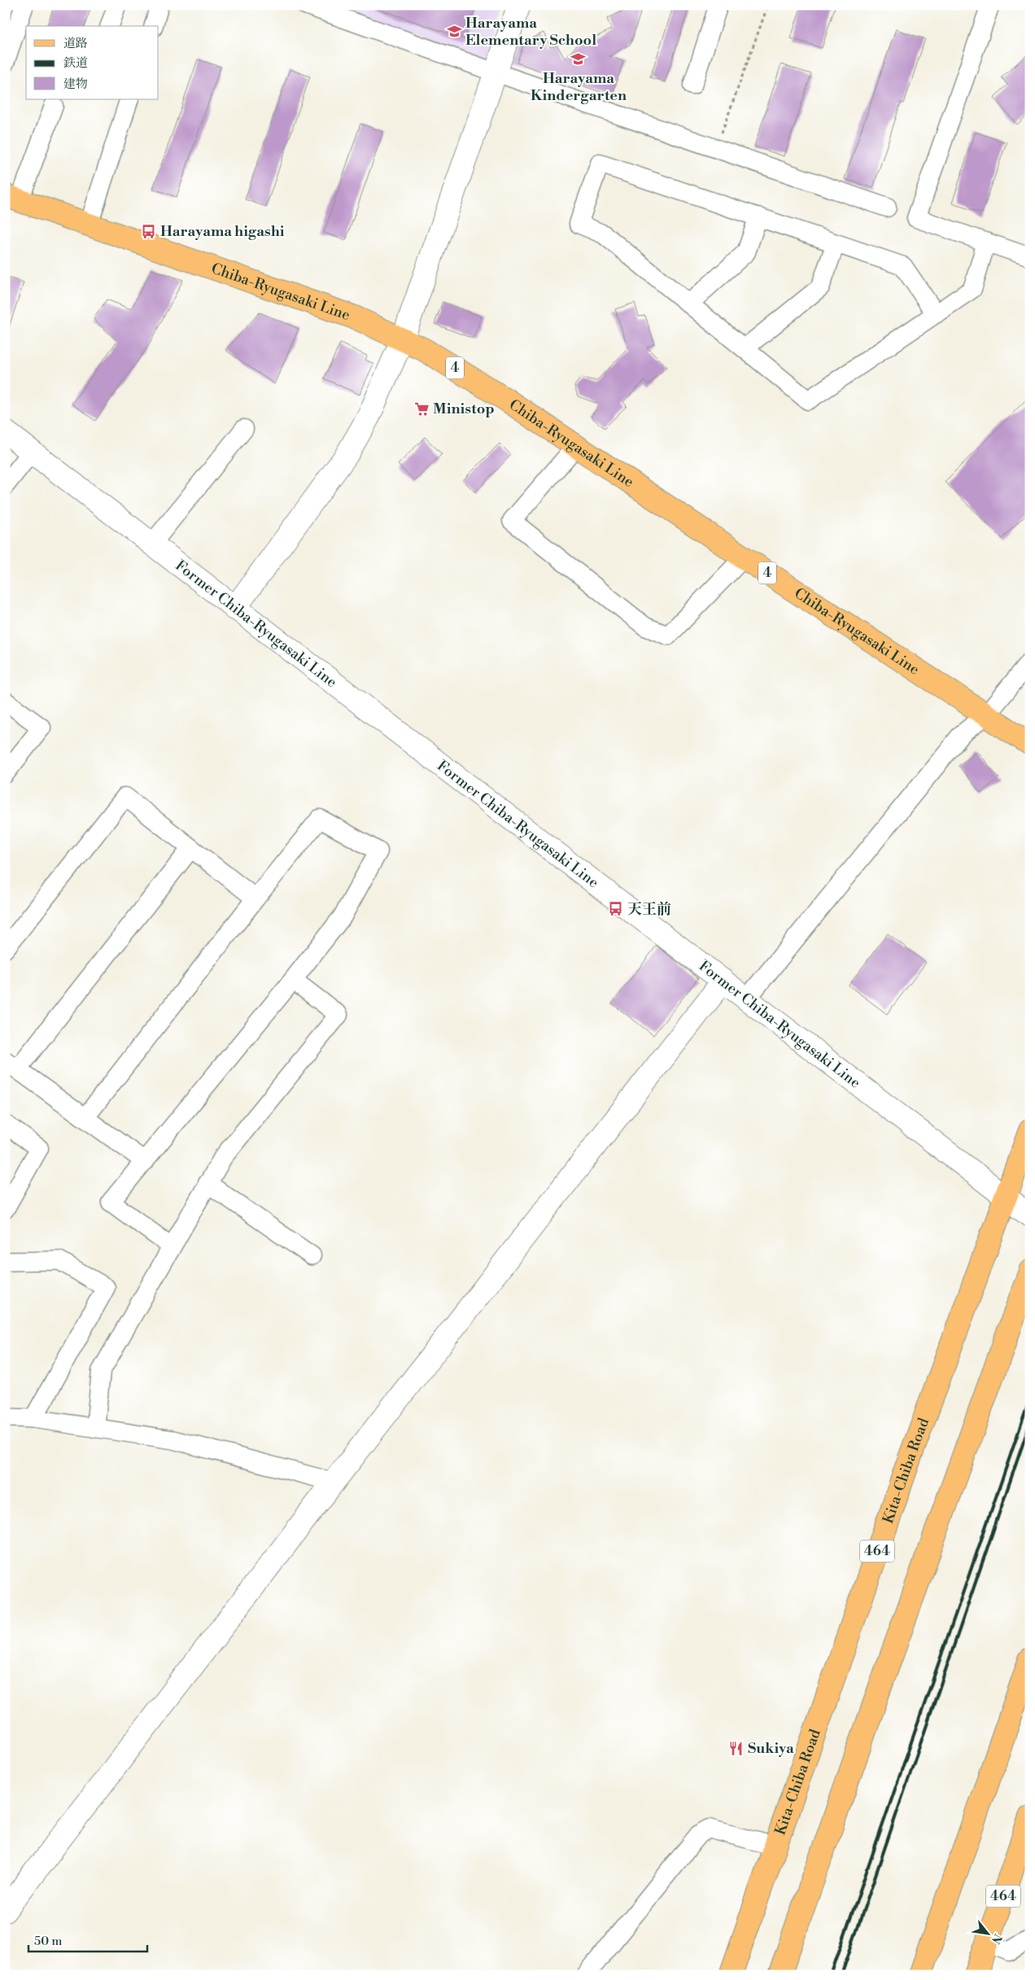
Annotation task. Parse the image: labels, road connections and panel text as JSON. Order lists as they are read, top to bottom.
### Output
{
  "streets": {
    "main road": [
      "Chiba-Ryugasaki Line",
      "4",
      "Kita-Chiba Road",
      "464"
    ],
    "street": ["Former Chiba-Ryugasaki Line"]
  },
  "crossings": [
    ["Former Chiba-Ryugasaki Line", "Kita-Chiba Road"]
  ],
  "places": {
    "school or university": ["Harayama Elementary School", "Harayama Kindergarten"],
    "bus stop": ["Harayama higashi", "天王前"],
    "supermarket": ["Ministop"],
    "restaurant": ["Sukiya"]
  },
  "legend": ["道路", "鉄道", "建物"],
  "scale_bar": "50 m",
  "north": "bottom right"
}
